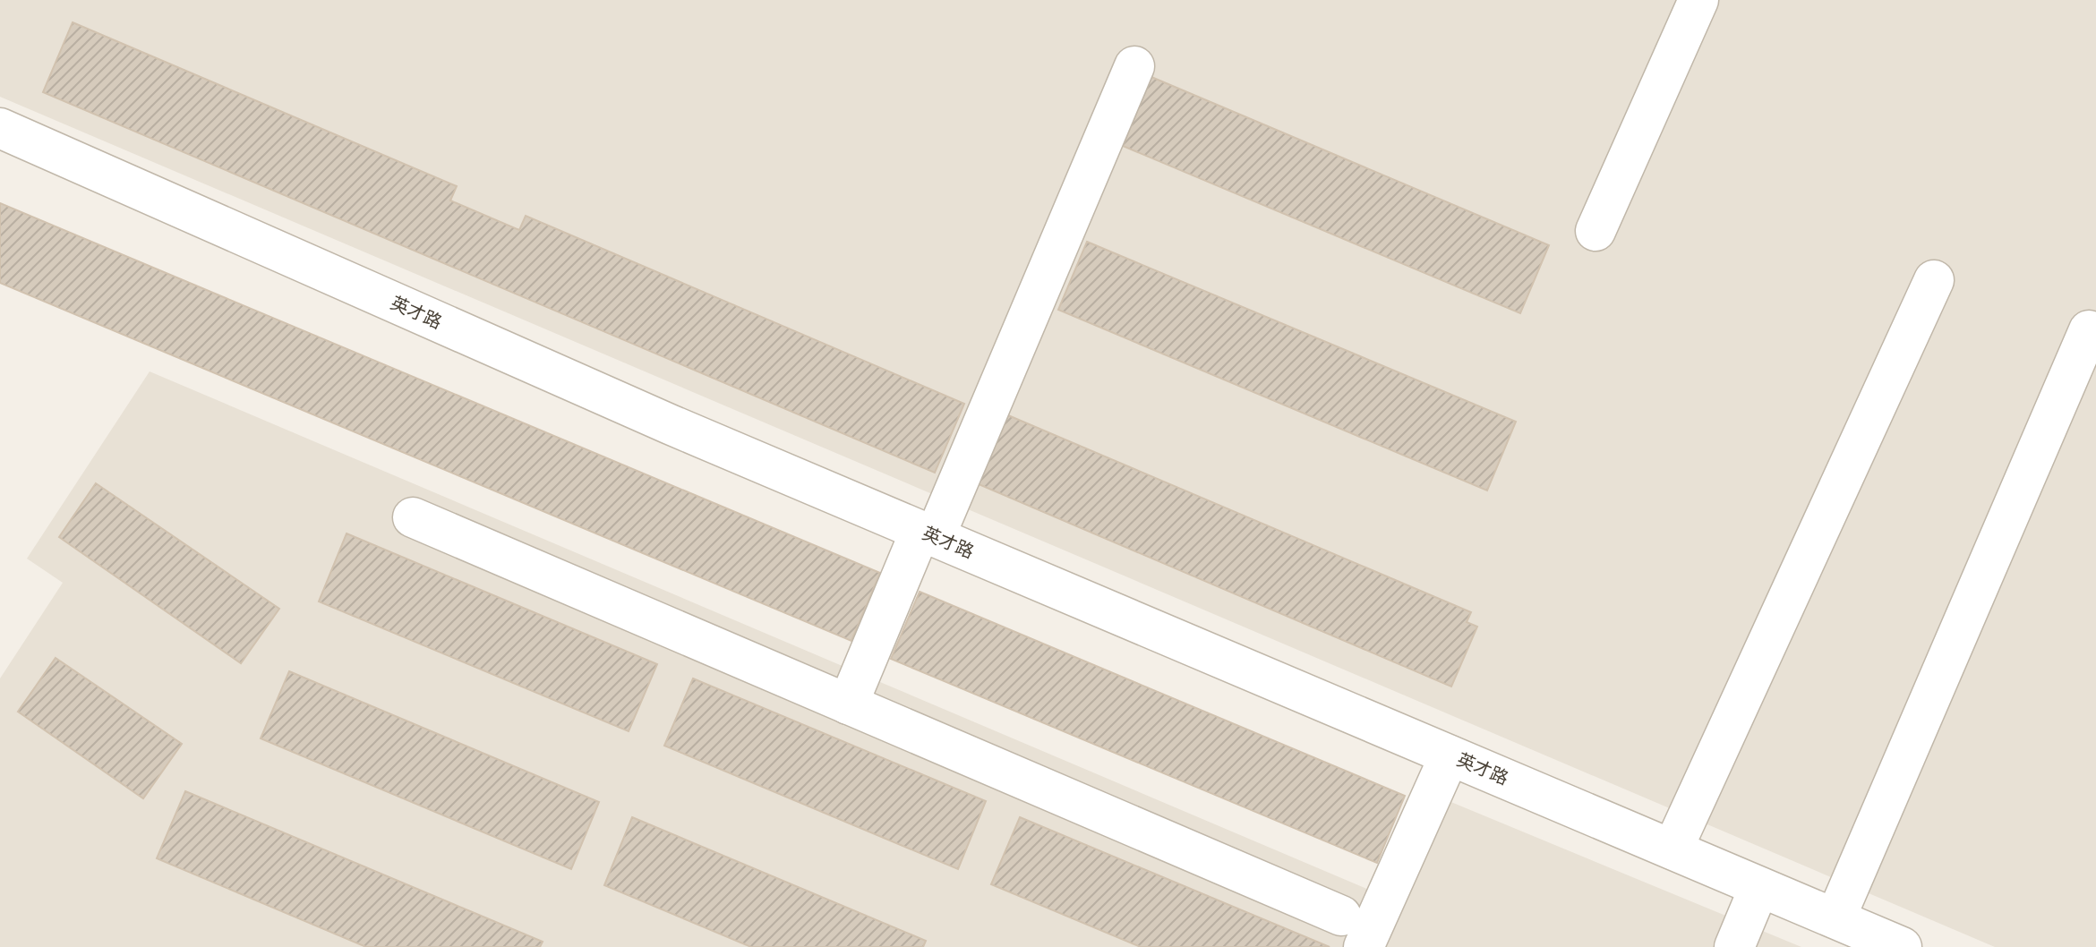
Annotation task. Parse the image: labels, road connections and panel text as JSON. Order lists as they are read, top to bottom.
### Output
{
  "streets": {
    "street": ["英才路"]
  }
}
